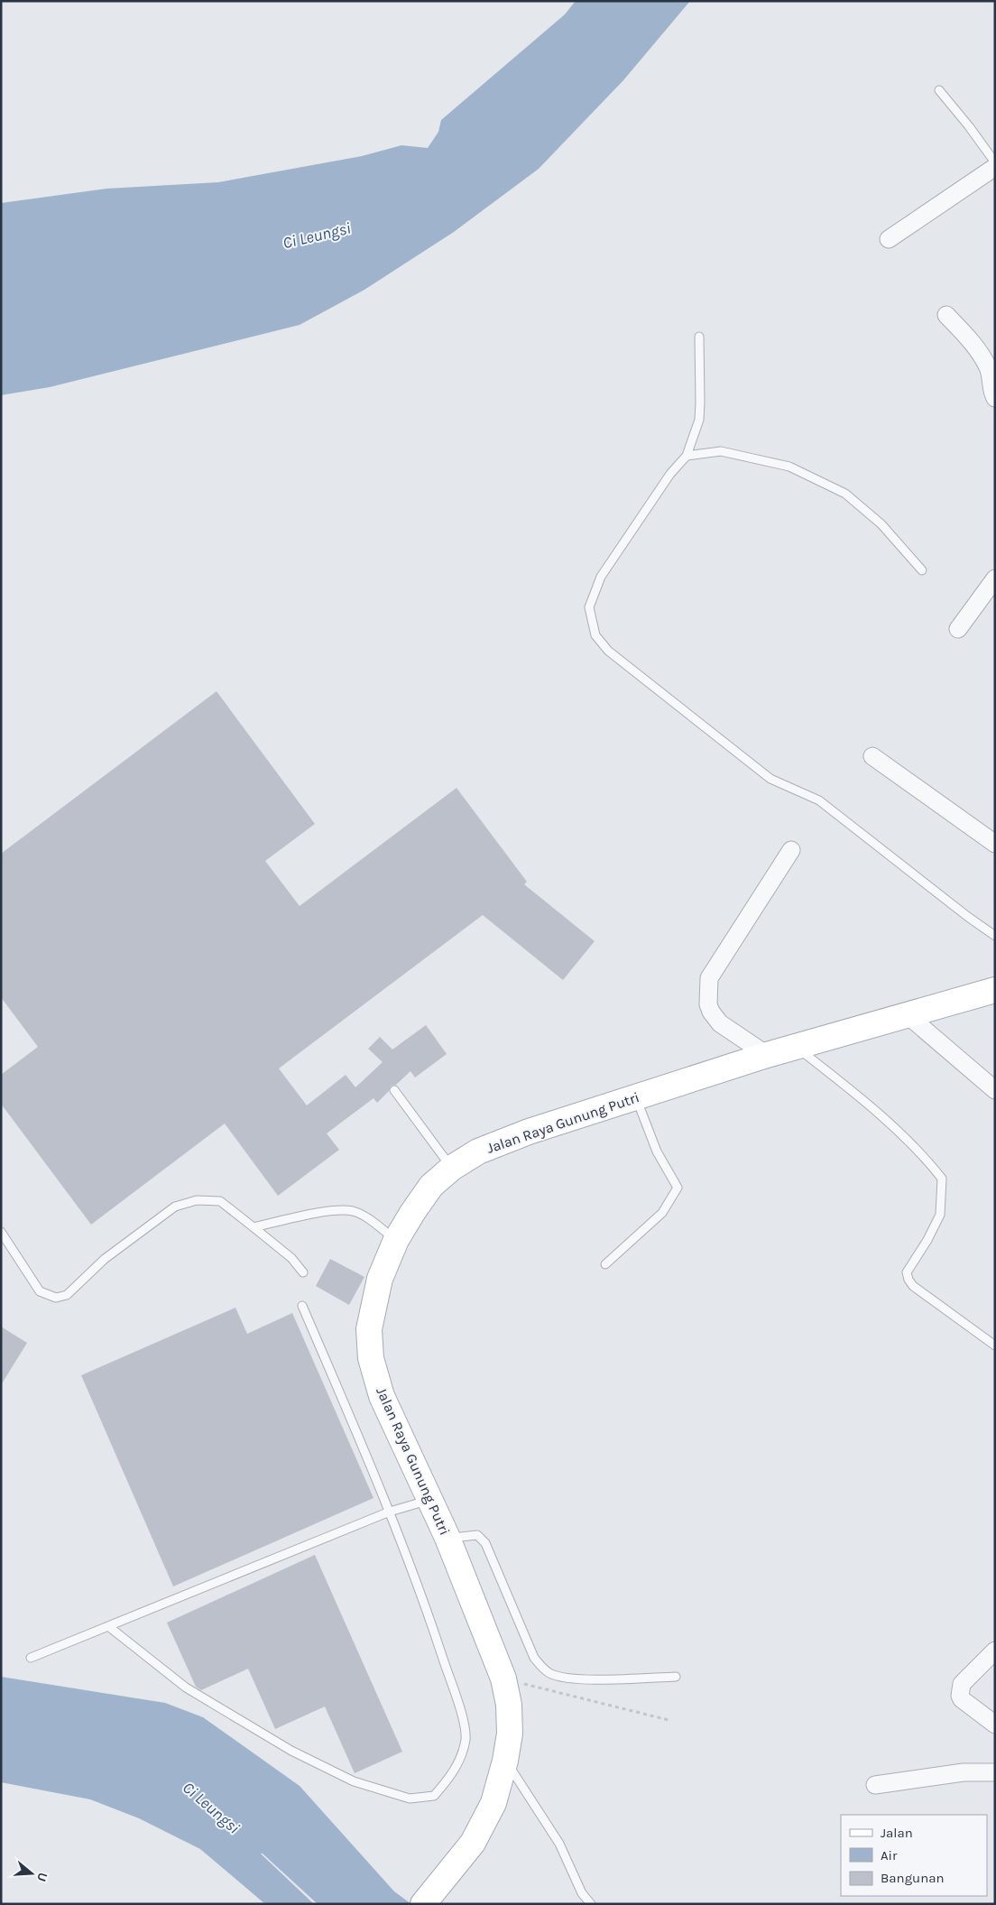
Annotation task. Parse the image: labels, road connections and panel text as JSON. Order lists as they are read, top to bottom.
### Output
{
  "streets": {
    "main road": ["Jalan Raya Gunung Putri"]
  },
  "water": ["Ci Leungsi"],
  "legend": ["Jalan", "Air", "Bangunan"],
  "north": "right"
}
